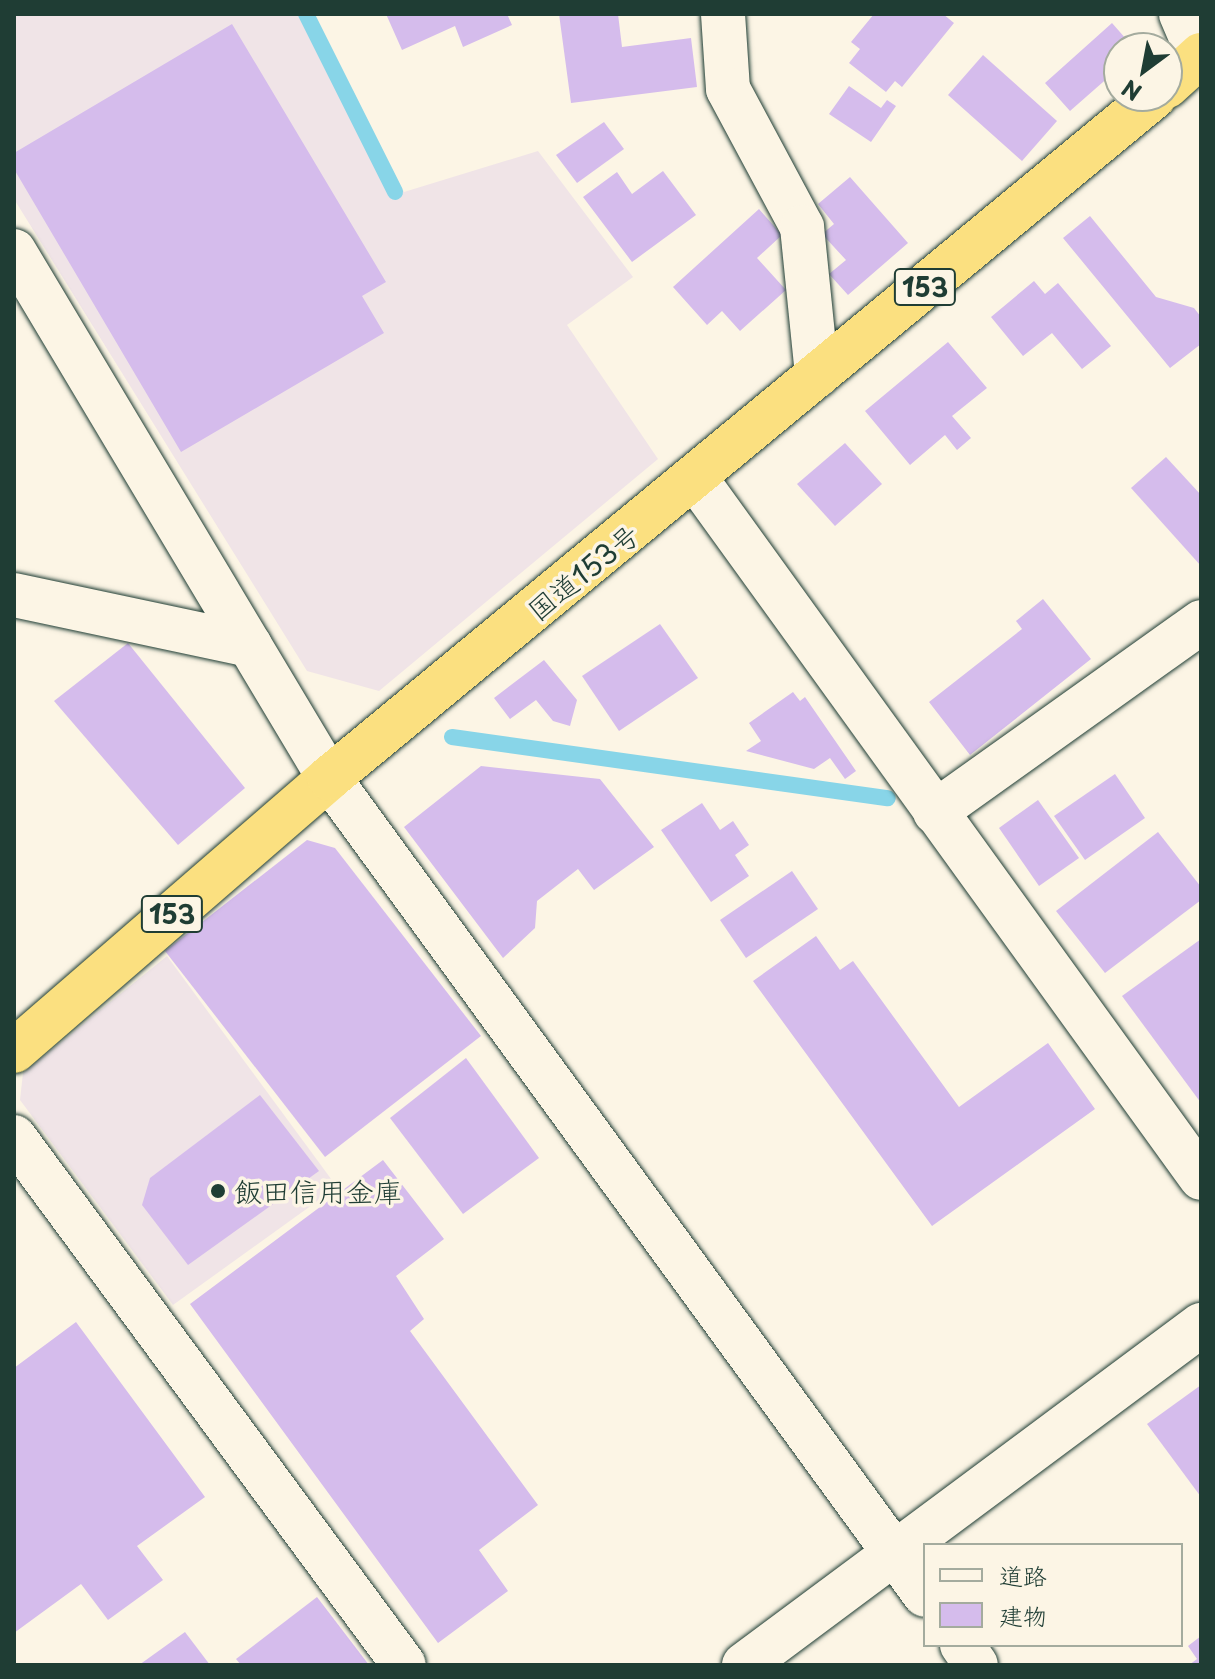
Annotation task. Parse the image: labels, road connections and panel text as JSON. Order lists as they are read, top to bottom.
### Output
{
  "streets": {
    "highway": ["153", "国道153号"]
  },
  "places": ["飯田信用金庫"],
  "legend": ["道路", "建物"],
  "north": "bottom left"
}
